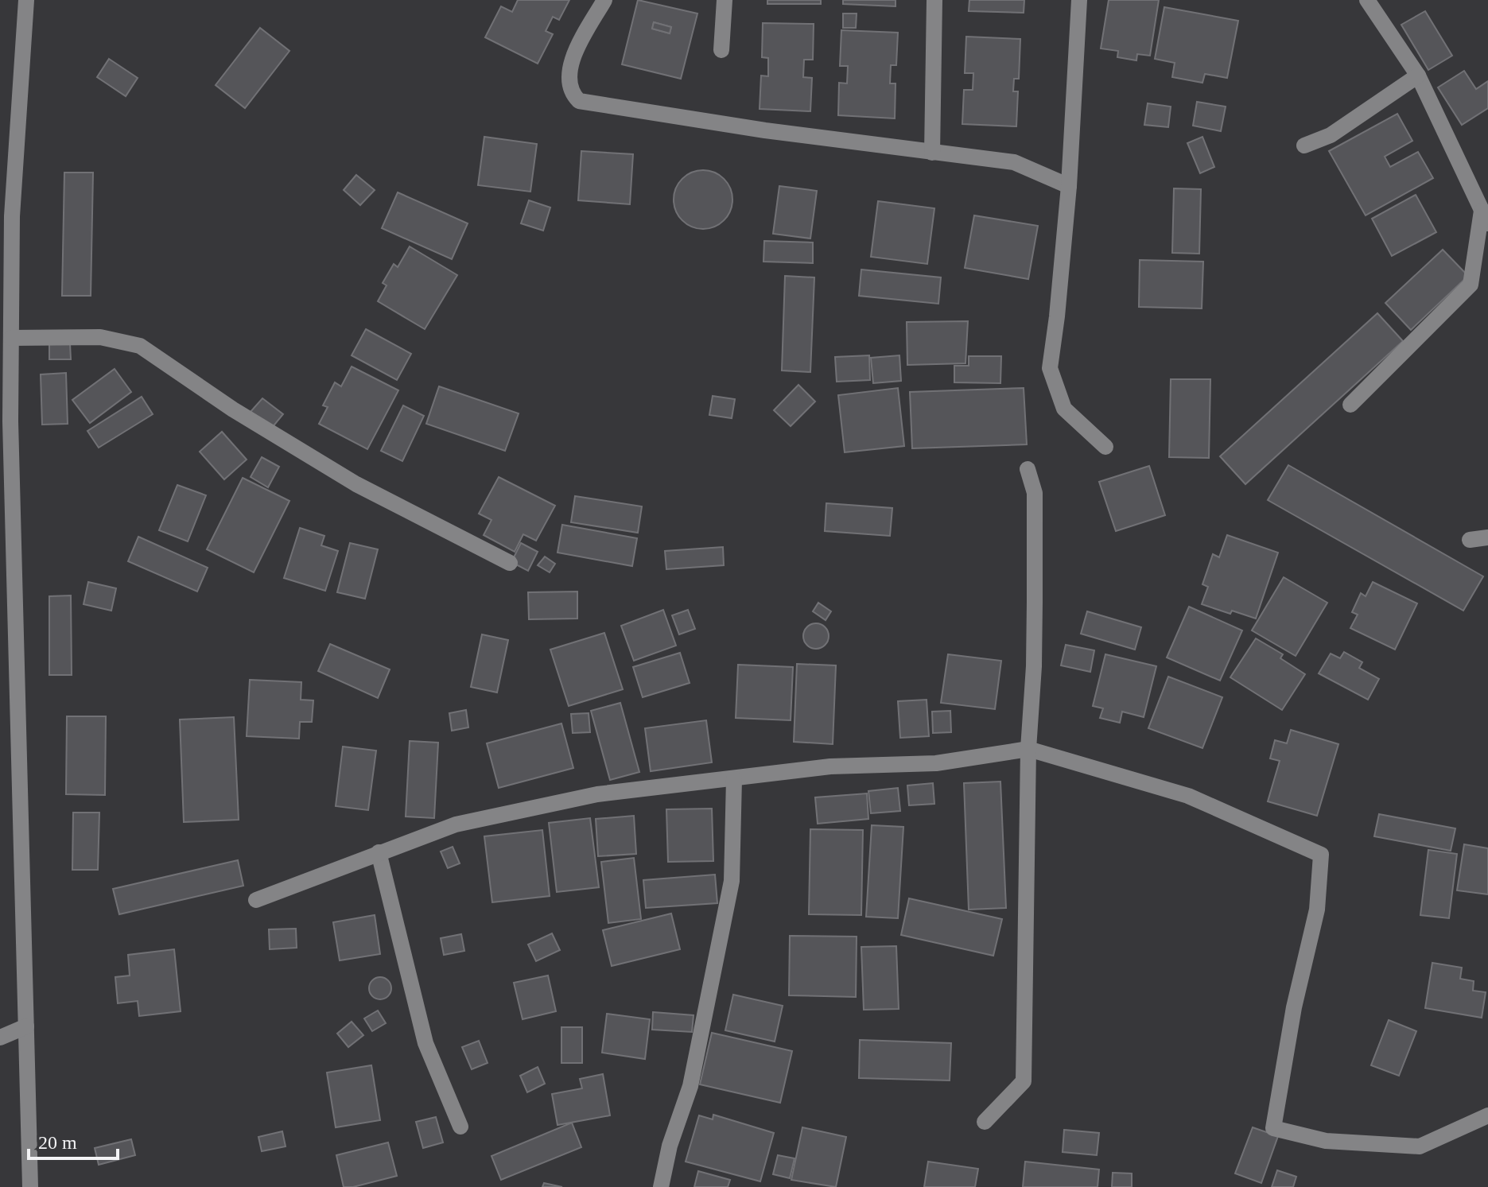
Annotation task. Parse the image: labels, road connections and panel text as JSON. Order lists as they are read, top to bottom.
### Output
{
  "scale_bar": "20 m"
}
